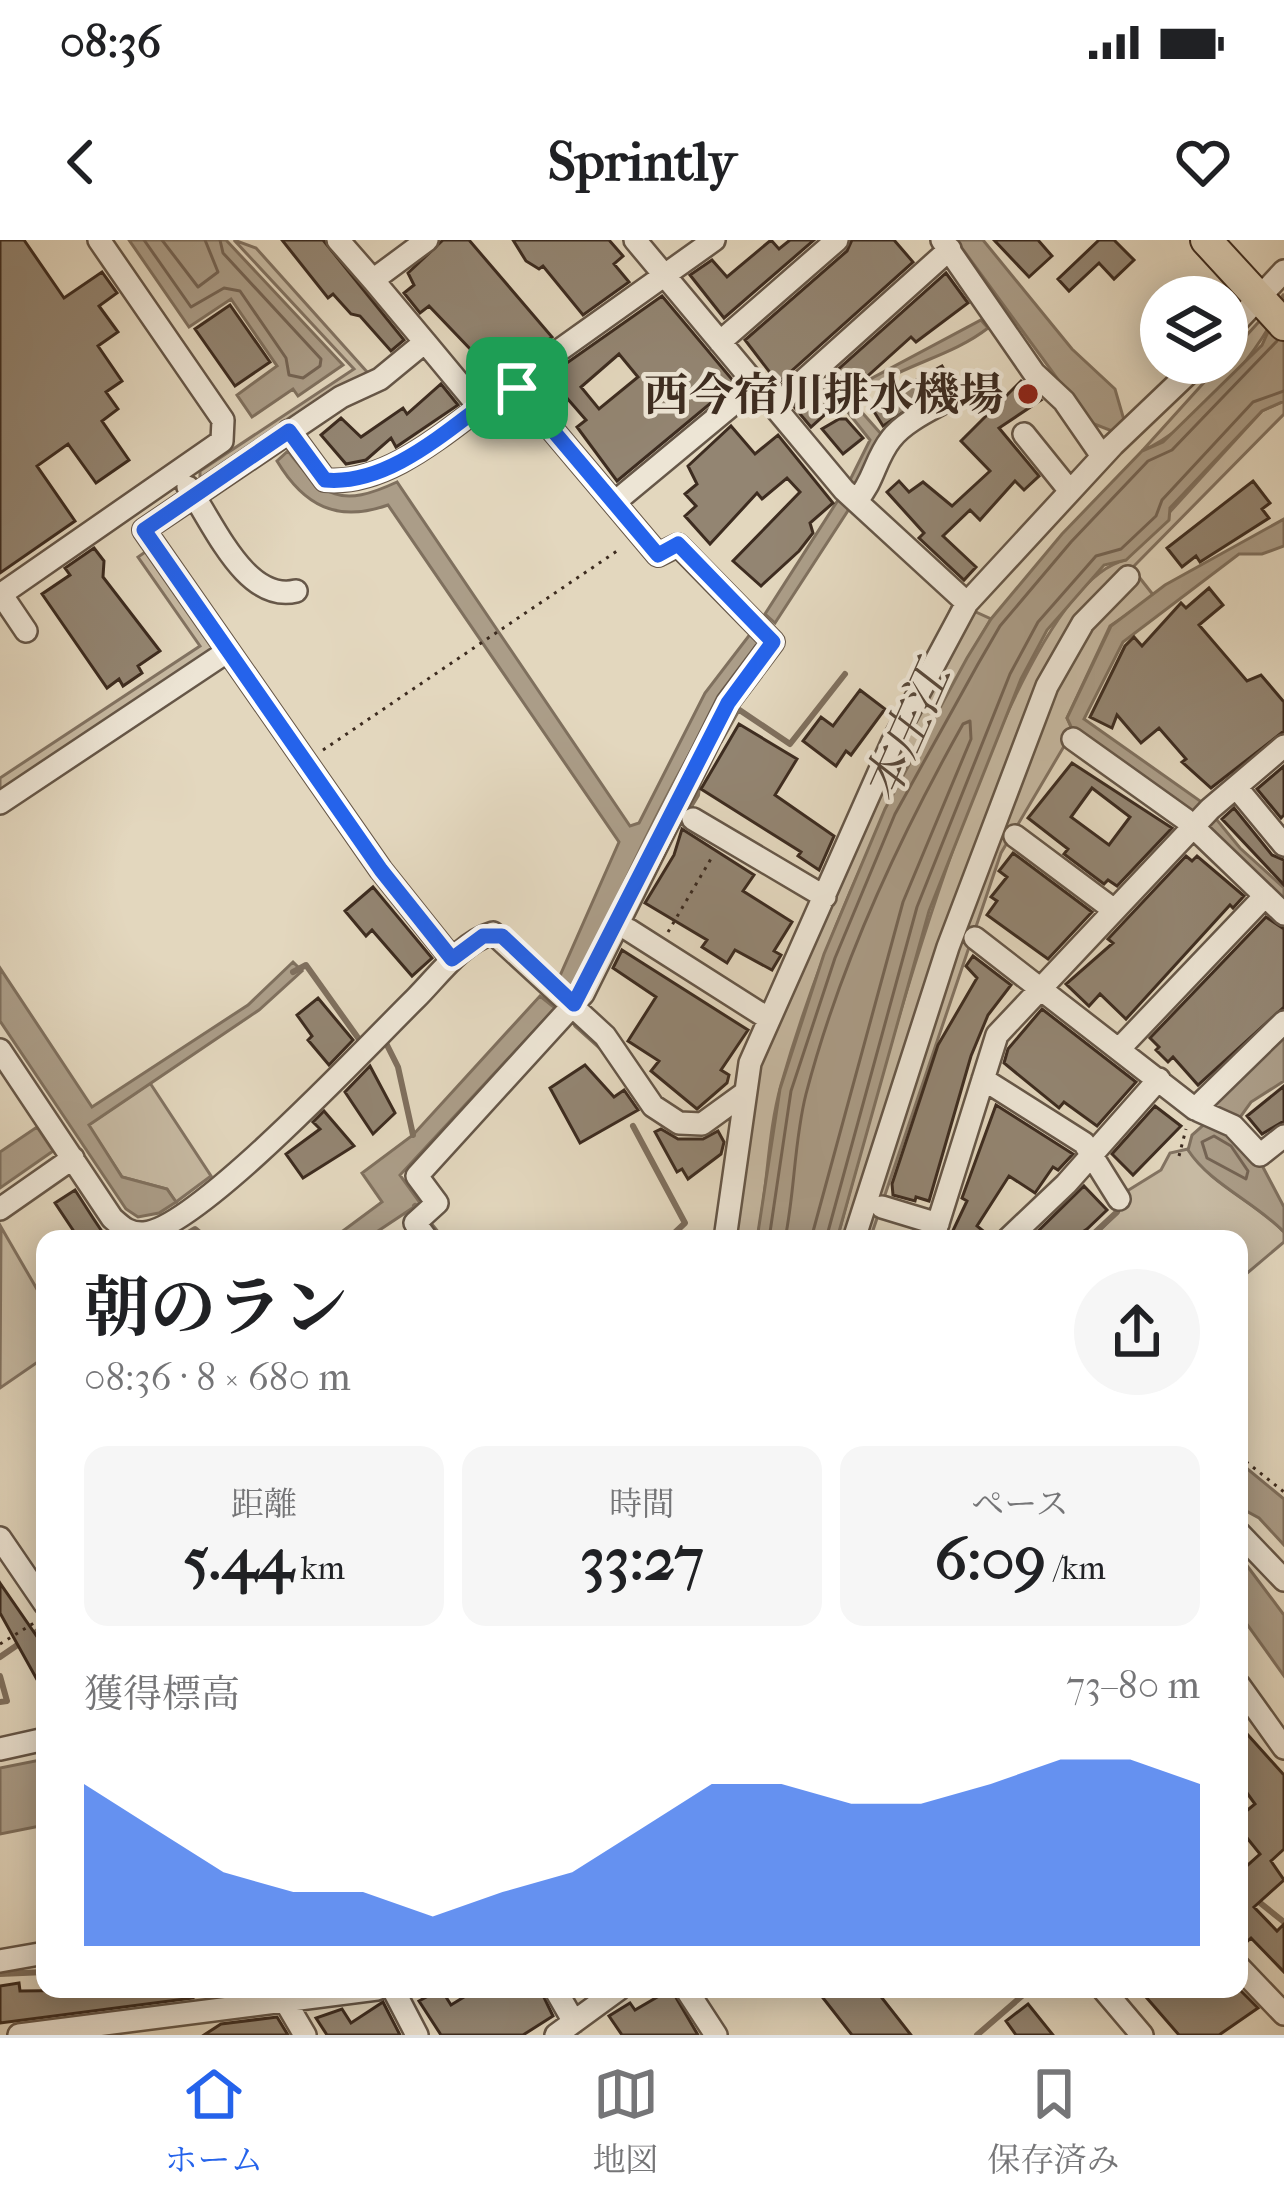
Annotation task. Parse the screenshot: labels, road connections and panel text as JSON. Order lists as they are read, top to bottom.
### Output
{
  "water": ["本庄江"],
  "places": ["西今宿川排水機場"],
  "page": {
    "status": "08:36",
    "header": "Sprintly",
    "heading": ["朝のラン", "08:36 · 8 × 680 m"],
    "stats": [
      ["距離", "5.44 km"],
      ["時間", "33:27"],
      ["ペース", "6:09 /km"]
    ],
    "chart": ["獲得標高", "73–80 m"],
    "tabs": ["ホーム", "地図", "保存済み"]
  }
}
